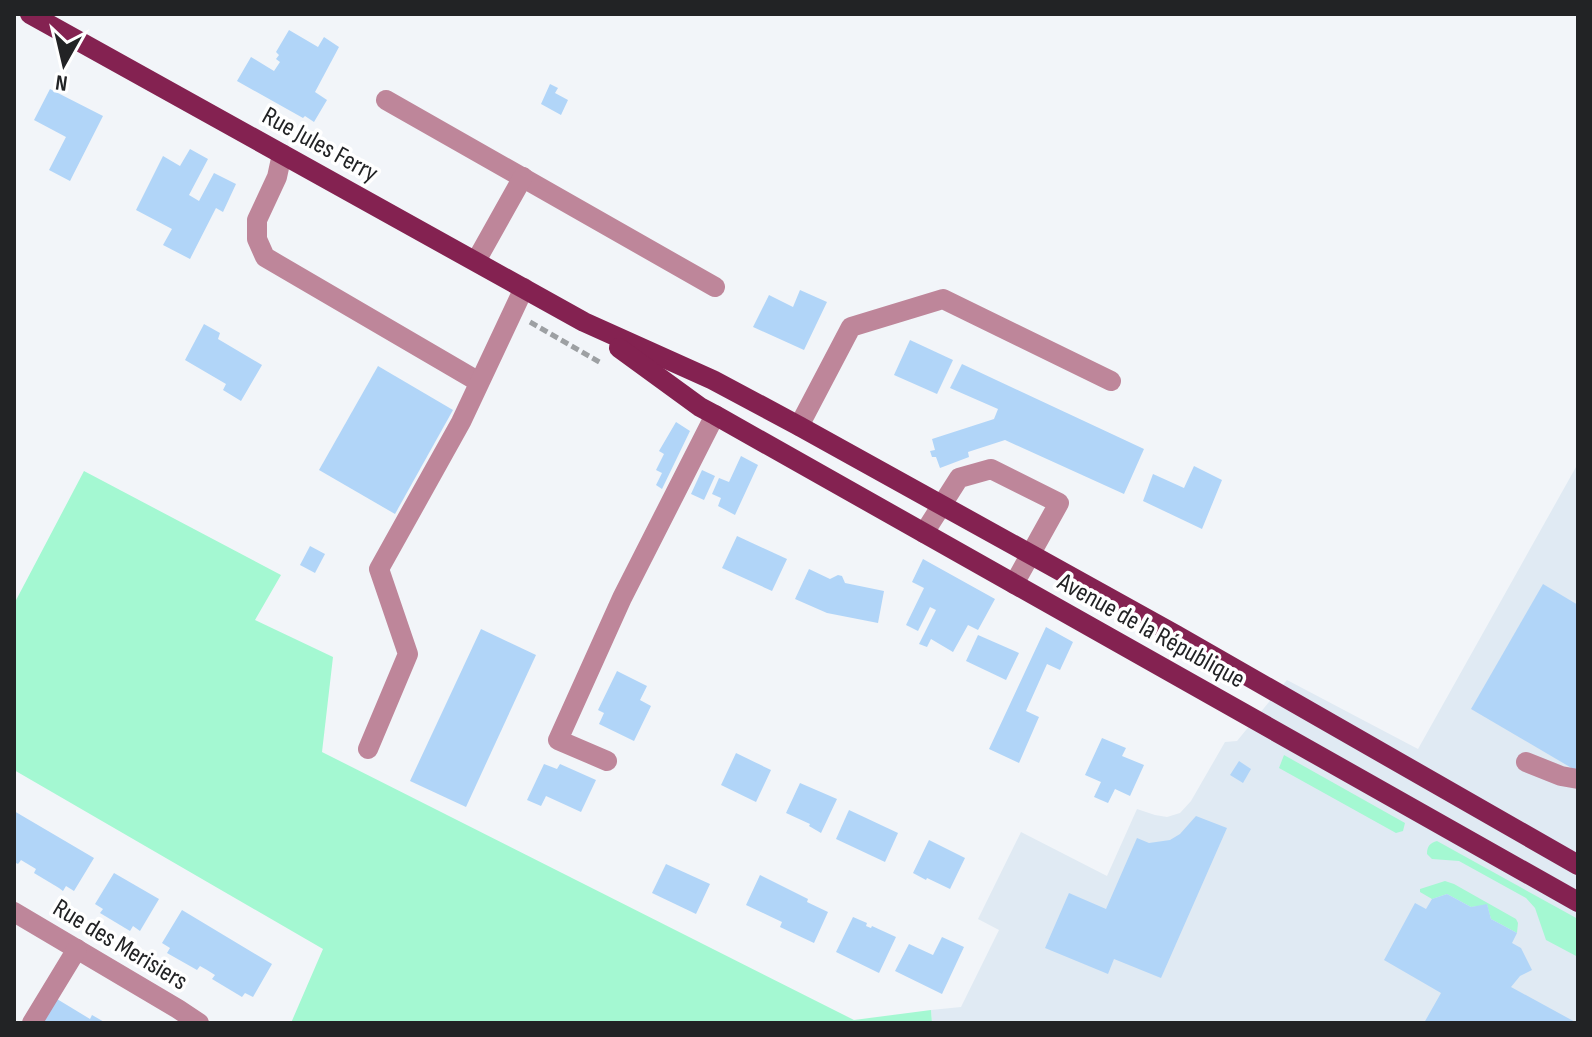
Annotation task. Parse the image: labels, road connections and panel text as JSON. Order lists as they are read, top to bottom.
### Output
{
  "streets": {
    "main road": ["Rue Jules Ferry", "Avenue de la République"],
    "street": ["Rue des Merisiers"]
  },
  "crossings": [
    ["Rue Jules Ferry", "Avenue de la République"]
  ],
  "north": "bottom"
}
